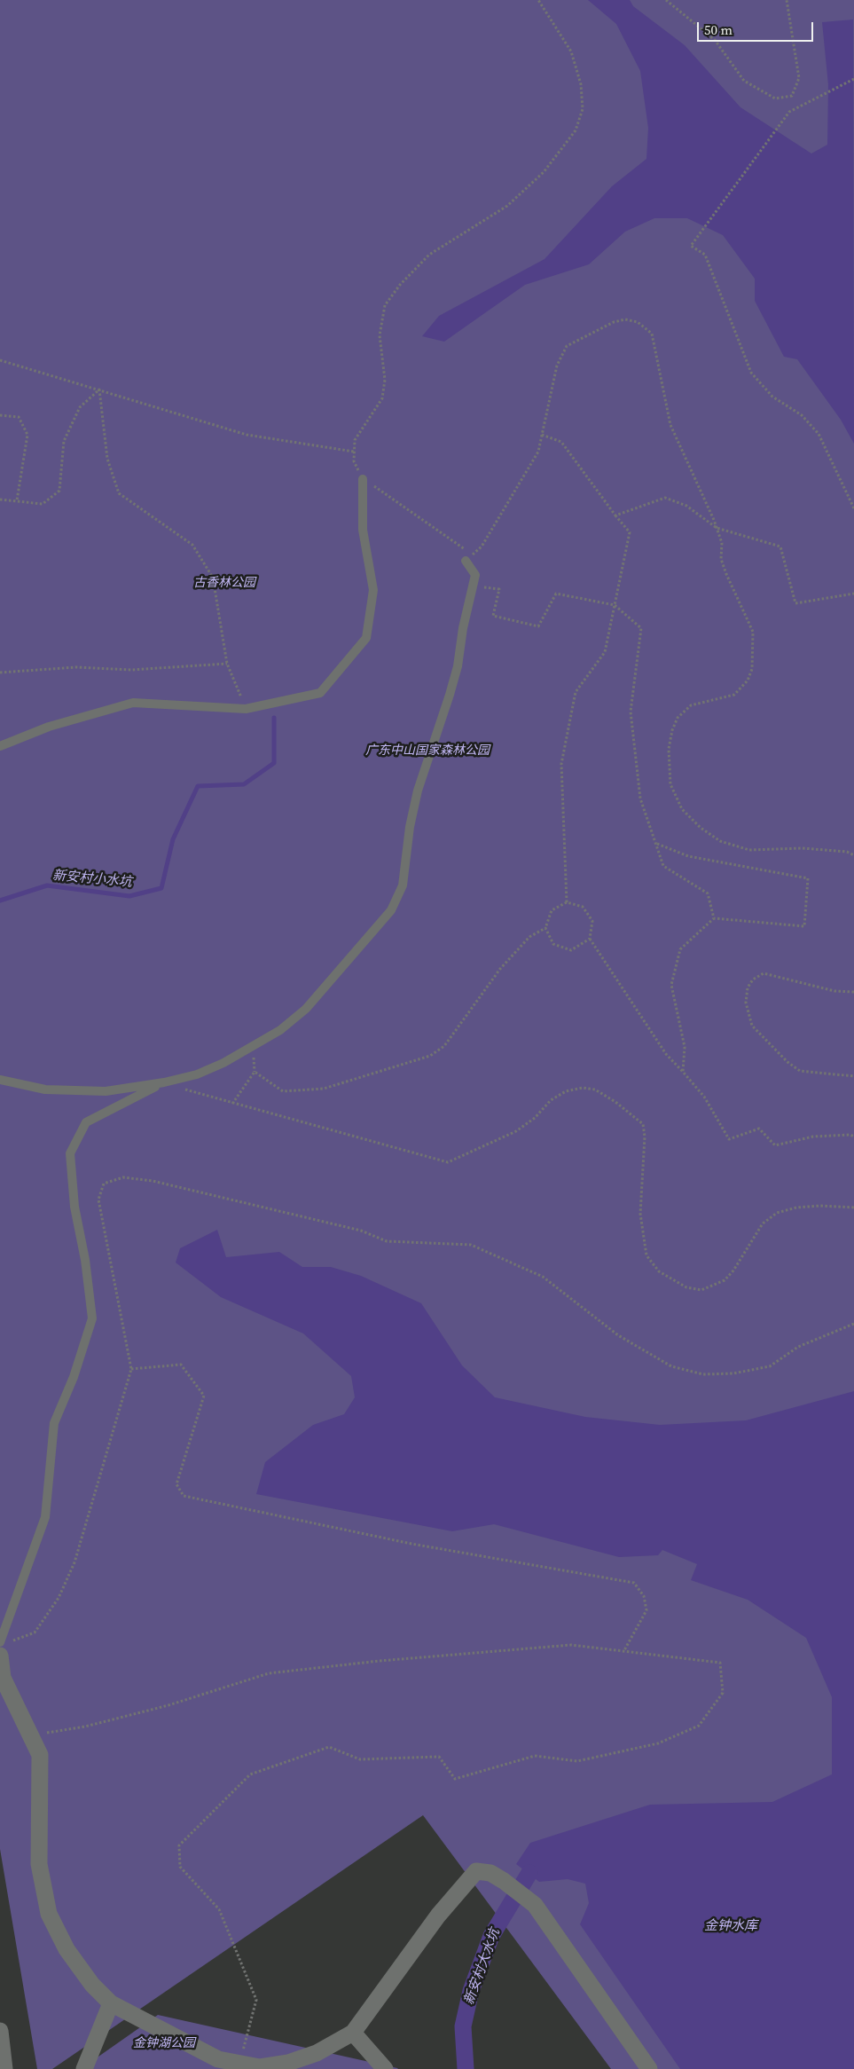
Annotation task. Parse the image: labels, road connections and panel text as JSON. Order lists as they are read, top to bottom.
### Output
{
  "water": ["新安村小水坑", "金钟水库", "新安村大水坑"],
  "parks": ["古香林公园", "广东中山国家森林公园", "金钟湖公园"],
  "scale_bar": "50 m"
}
